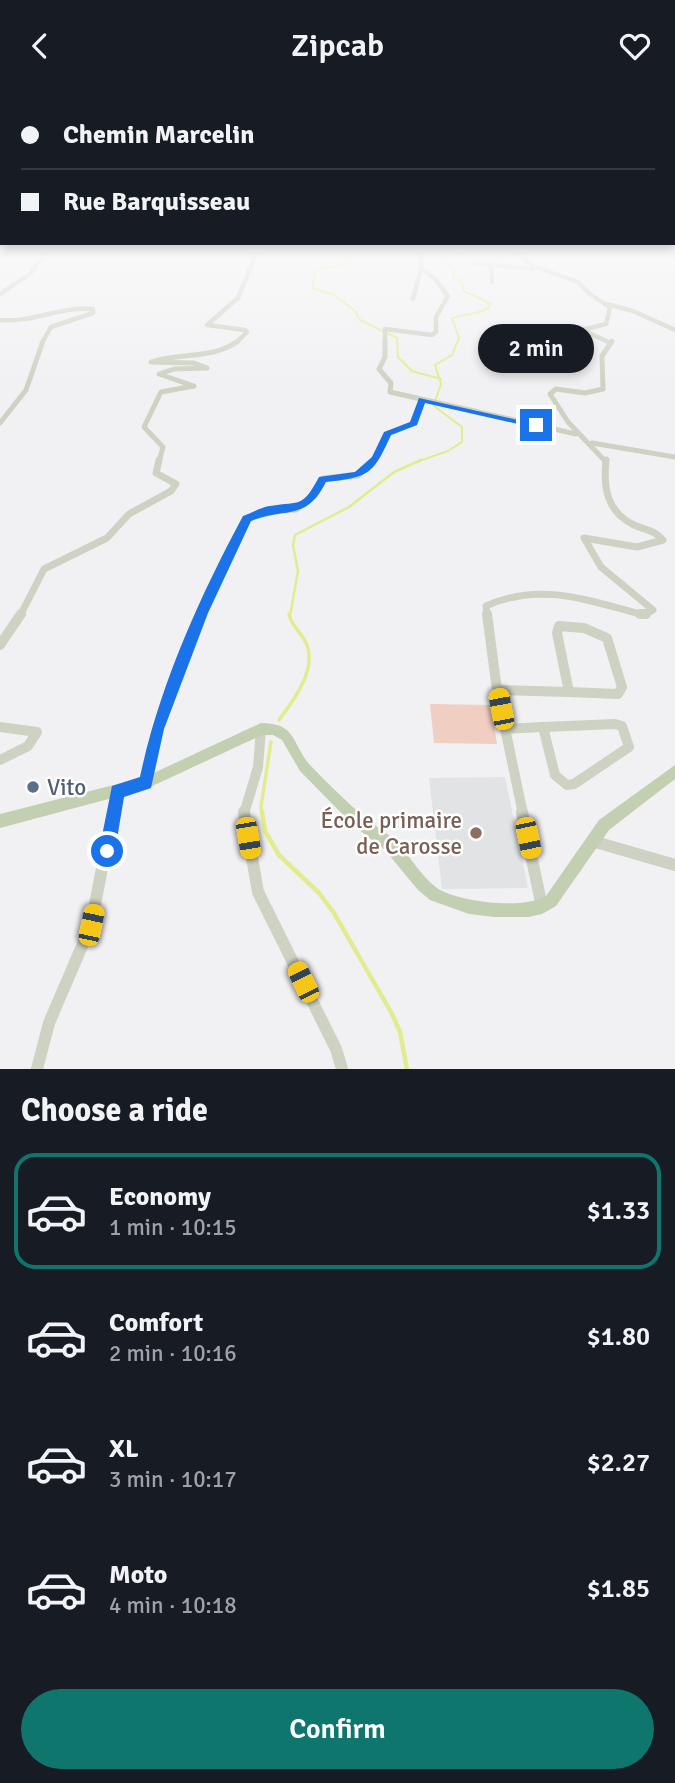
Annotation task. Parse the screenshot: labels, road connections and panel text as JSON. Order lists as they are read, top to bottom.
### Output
{
  "places": ["Vito", "École primaire de Carosse"],
  "page": {
    "header": "Zipcab",
    "banner": ["Chemin Marcelin", "Rue Barquisseau"],
    "bubble": "2 min",
    "heading": "Choose a ride",
    "list": [
      {
        "name": "Economy",
        "note": "1 min · 10:15",
        "value": "$1.33"
      },
      {
        "name": "Comfort",
        "note": "2 min · 10:16",
        "value": "$1.80"
      },
      {
        "name": "XL",
        "note": "3 min · 10:17",
        "value": "$2.27"
      },
      {
        "name": "Moto",
        "note": "4 min · 10:18",
        "value": "$1.85"
      }
    ],
    "buttons": "Confirm"
  }
}
